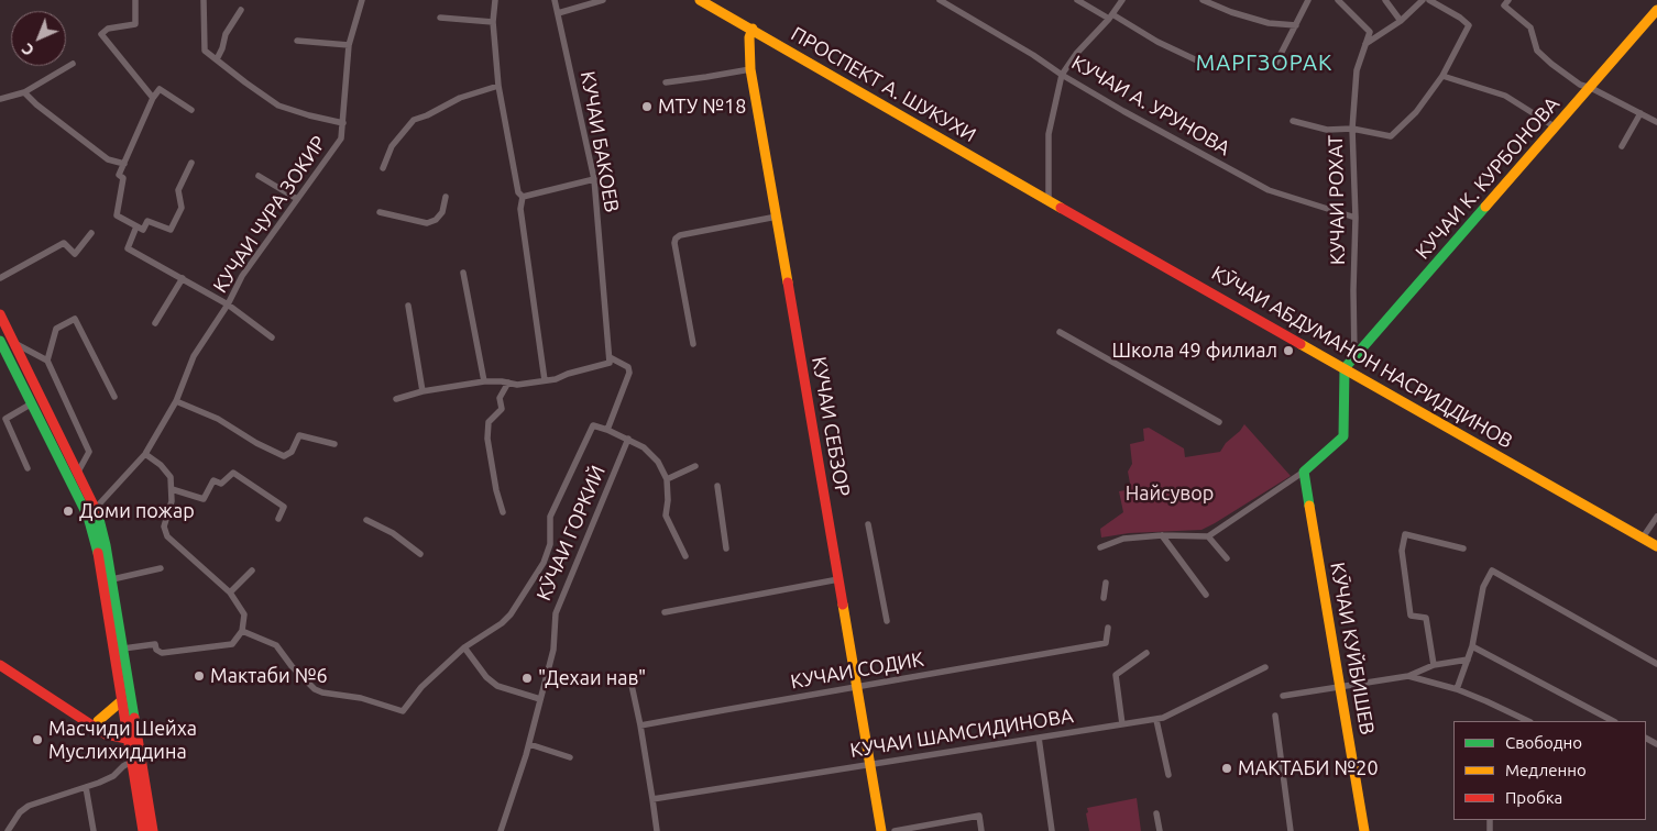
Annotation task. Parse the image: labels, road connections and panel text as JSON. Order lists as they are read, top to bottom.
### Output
{
  "streets": {
    "main road": [
      "ПРОСПЕКТ А. ШУКУХИ",
      "КУЧАИ К. КУРБОНОВА",
      "КӮЧАИ АБДУМАНОН НАСРИДДИНОВ",
      "КУЧАИ СЕБЗОР",
      "КӮЧАИ КУЙБИШЕВ"
    ],
    "street": [
      "КУЧАИ А. УРУНОВА",
      "КУЧАИ БАКОЕВ",
      "КУЧАИ РОХАТ",
      "КУЧАИ ЧУРА ЗОКИР",
      "КӮЧАИ ГОРКИЙ",
      "КУЧАИ СОДИК",
      "КУЧАИ ШАМСИДИНОВА"
    ]
  },
  "crossings": [
    ["ПРОСПЕКТ А. ШУКУХИ", "КӮЧАИ АБДУМАНОН НАСРИДДИНОВ"],
    ["ПРОСПЕКТ А. ШУКУХИ", "КУЧАИ СЕБЗОР"],
    ["КУЧАИ А. УРУНОВА", "КУЧАИ РОХАТ"],
    ["КУЧАИ К. КУРБОНОВА", "КУЧАИ РОХАТ"],
    ["КУЧАИ К. КУРБОНОВА", "КӮЧАИ АБДУМАНОН НАСРИДДИНОВ"],
    ["КУЧАИ СЕБЗОР", "КУЧАИ СОДИК"],
    ["КУЧАИ СЕБЗОР", "КУЧАИ ШАМСИДИНОВА"]
  ],
  "districts": ["МАРГЗОРАК"],
  "parks": ["Найсувор"],
  "places": [
    "МТУ №18",
    "Школа 49 филиал",
    "Доми пожар",
    "Мактаби №6",
    "\"Дехаи нав\"",
    "Масчиди Шейха Муслихиддина",
    "МАКТАБИ №20"
  ],
  "legend": ["Свободно", "Медленно", "Пробка"],
  "north": "bottom left"
}
